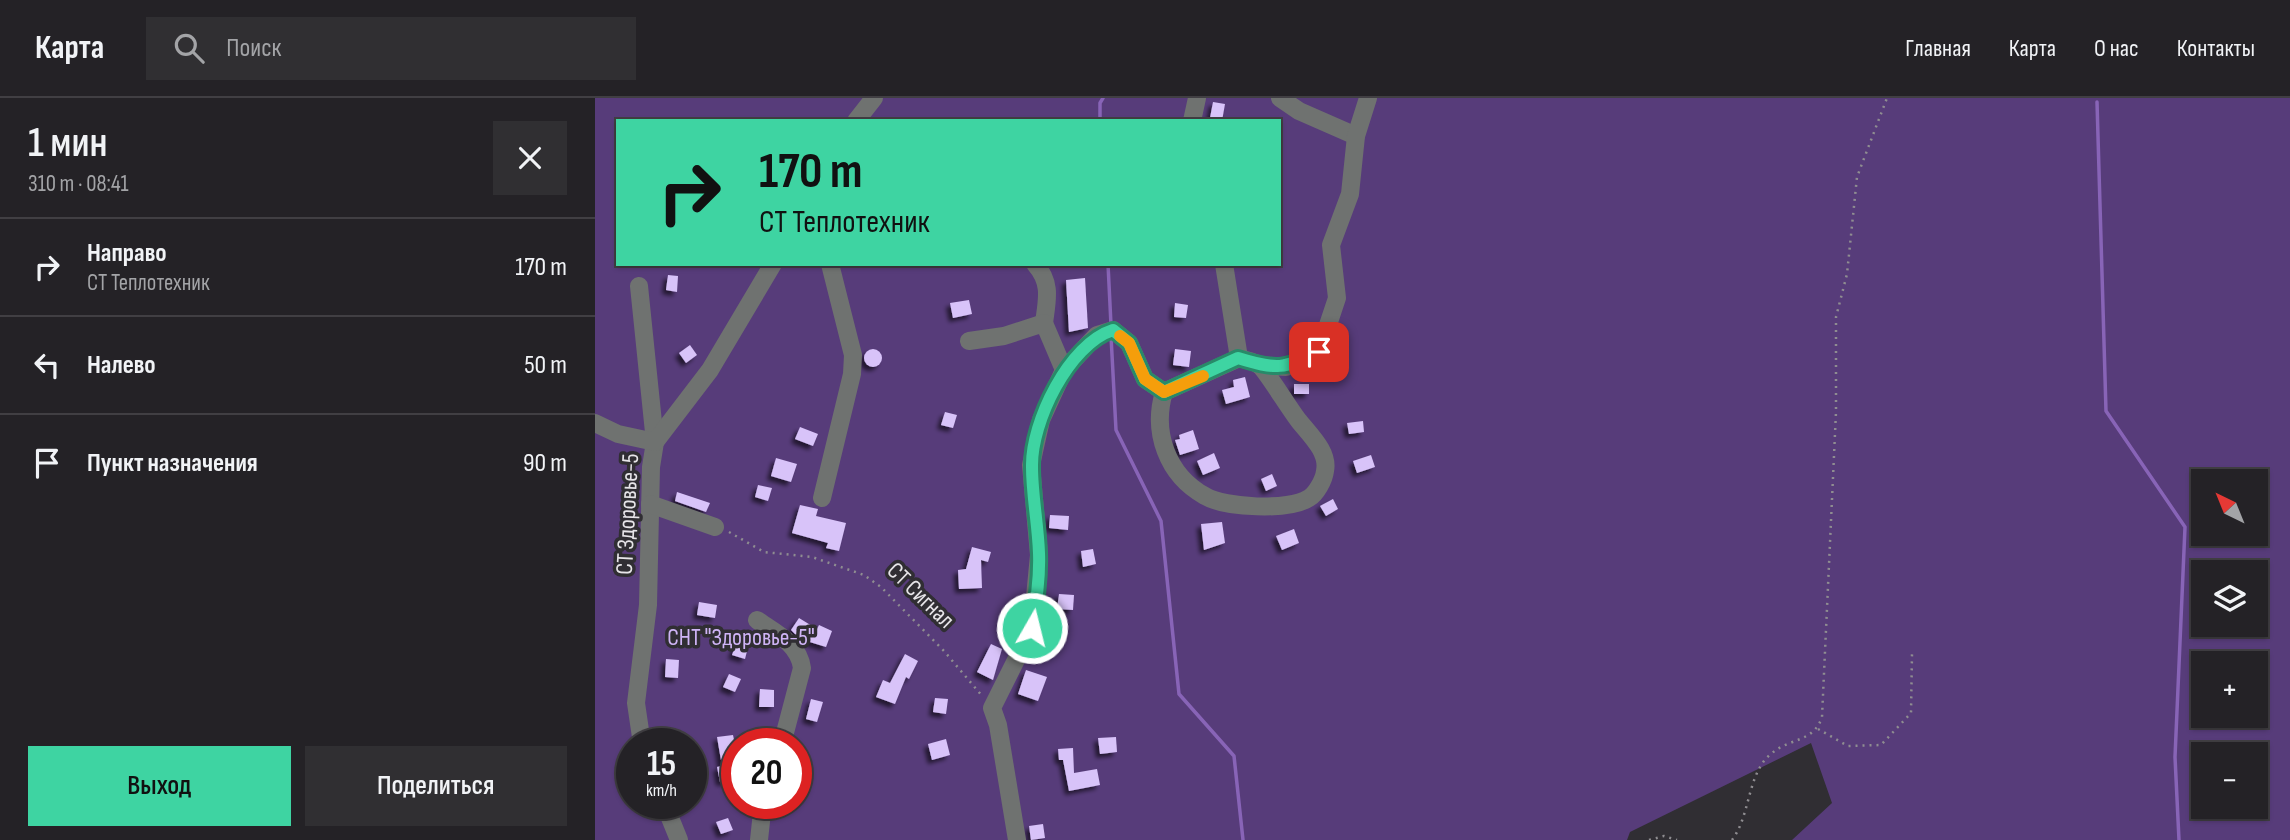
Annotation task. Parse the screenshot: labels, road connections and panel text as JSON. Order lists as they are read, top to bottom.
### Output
{
  "streets": {
    "lane": ["СТ Здоровье-5"],
    "path": ["СТ Сигнал"]
  },
  "parks": ["СНТ \"Здоровье-5\""],
  "north": "top left",
  "page": {
    "header": "Карта",
    "search": "Поиск",
    "nav": [
      "Главная",
      "Карта",
      "О нас",
      "Контакты"
    ],
    "heading": ["1 мин", "310 m · 08:41"],
    "turn": ["170 m", "СТ Теплотехник"],
    "list": [
      {
        "name": "Направо",
        "note": "СТ Теплотехник",
        "value": "170 m"
      },
      {
        "name": "Налево",
        "value": "50 m"
      },
      {
        "name": "Пункт назначения",
        "value": "90 m"
      }
    ],
    "map_buttons": ["+", "−"],
    "speed": "15 km/h",
    "limit": "20",
    "buttons": ["Выход", "Поделиться"]
  }
}
